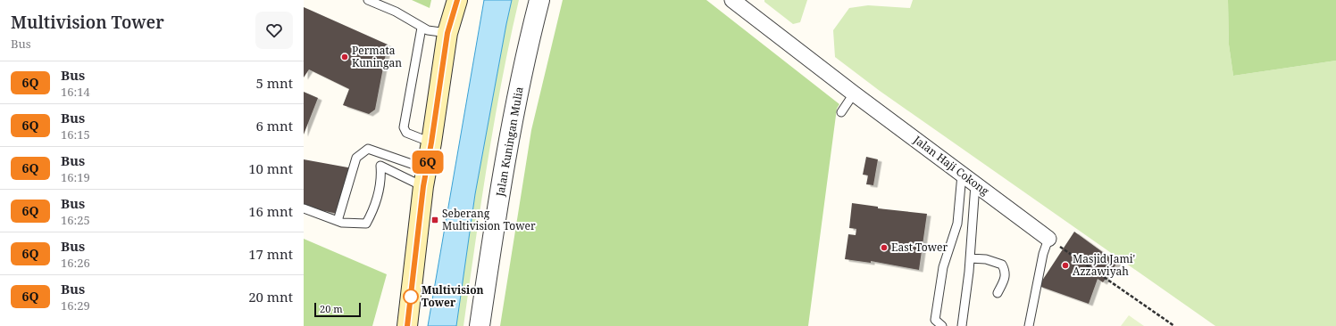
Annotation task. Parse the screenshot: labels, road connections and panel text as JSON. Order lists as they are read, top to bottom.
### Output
{
  "streets": {
    "street": ["Jalan Kuningan Mulia", "Jalan Haji Cokong"]
  },
  "places": {
    "other": [
      "Permata Kuningan",
      "East Tower",
      "Masjid Jami' Azzawiyah",
      "Multivision Tower"
    ],
    "transit": ["Seberang Multivision Tower"]
  },
  "lines": ["bus line 6Q"],
  "scale_bar": "20 m",
  "page": {
    "heading": ["Multivision Tower", "Bus"],
    "on_map": "6Q",
    "list": [
      {
        "mark": "6Q",
        "name": "Bus",
        "note": "16:14",
        "value": "5 mnt"
      },
      {
        "mark": "6Q",
        "name": "Bus",
        "note": "16:15",
        "value": "6 mnt"
      },
      {
        "mark": "6Q",
        "name": "Bus",
        "note": "16:19",
        "value": "10 mnt"
      },
      {
        "mark": "6Q",
        "name": "Bus",
        "note": "16:25",
        "value": "16 mnt"
      },
      {
        "mark": "6Q",
        "name": "Bus",
        "note": "16:26",
        "value": "17 mnt"
      },
      {
        "mark": "6Q",
        "name": "Bus",
        "note": "16:29",
        "value": "20 mnt"
      }
    ],
    "scale": "20 m"
  }
}
